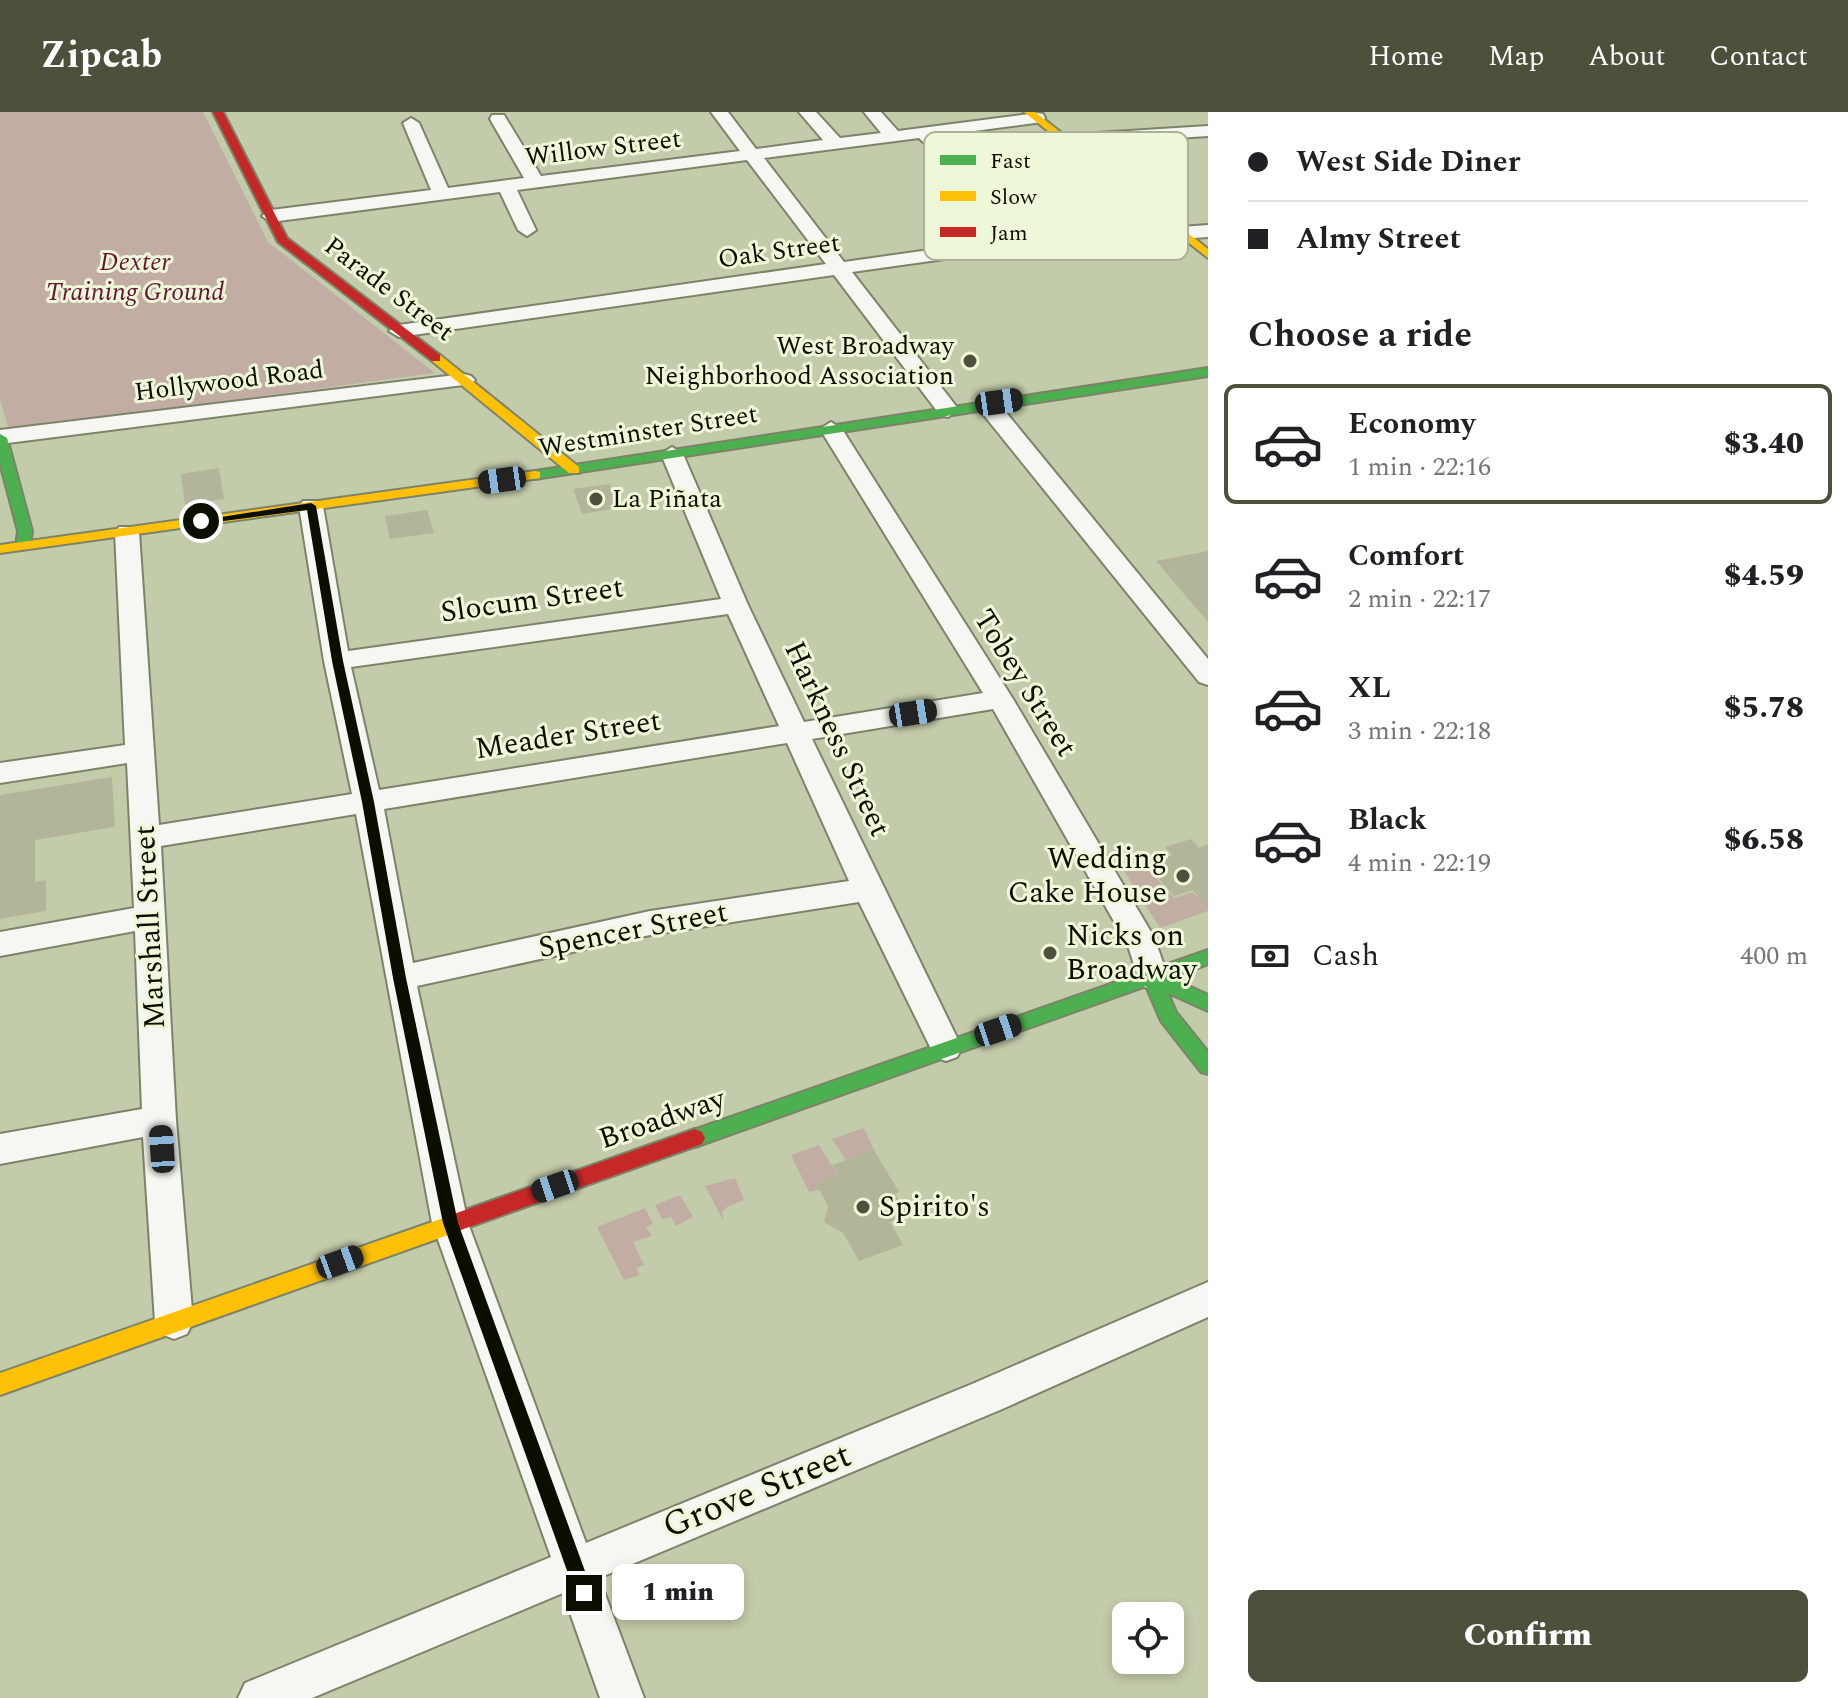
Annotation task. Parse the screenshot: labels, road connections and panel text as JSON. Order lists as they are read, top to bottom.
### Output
{
  "streets": {
    "main road": [
      "Parade Street",
      "Westminster Street",
      "Tobey Street",
      "Broadway"
    ],
    "street": [
      "Willow Street",
      "Oak Street",
      "Hollywood Road",
      "Slocum Street",
      "Meader Street",
      "Harkness Street",
      "Marshall Street",
      "Spencer Street",
      "Grove Street"
    ]
  },
  "crossings": [
    ["Willow Street", "Parade Street"],
    ["Oak Street", "Parade Street"],
    ["Parade Street", "Hollywood Road"],
    ["Parade Street", "Westminster Street"],
    ["Westminster Street", "Tobey Street"],
    ["Westminster Street", "Harkness Street"],
    ["Westminster Street", "Marshall Street"],
    ["Slocum Street", "Harkness Street"],
    ["Tobey Street", "Meader Street"],
    ["Tobey Street", "Broadway"],
    ["Meader Street", "Harkness Street"],
    ["Meader Street", "Marshall Street"],
    ["Harkness Street", "Spencer Street"],
    ["Harkness Street", "Broadway"],
    ["Marshall Street", "Broadway"]
  ],
  "parks": ["Dexter Training Ground"],
  "places": [
    "West Broadway Neighborhood Association",
    "La Piñata",
    "Wedding Cake House",
    "Nicks on Broadway",
    "Spirito's"
  ],
  "legend": ["Fast", "Slow", "Jam"],
  "page": {
    "header": "Zipcab",
    "nav": [
      "Home",
      "Map",
      "About",
      "Contact"
    ],
    "banner": ["West Side Diner", "Almy Street"],
    "heading": "Choose a ride",
    "list": [
      {
        "name": "Economy",
        "note": "1 min · 22:16",
        "value": "$3.40"
      },
      {
        "name": "Comfort",
        "note": "2 min · 22:17",
        "value": "$4.59"
      },
      {
        "name": "XL",
        "note": "3 min · 22:18",
        "value": "$5.78"
      },
      {
        "name": "Black",
        "note": "4 min · 22:19",
        "value": "$6.58"
      }
    ],
    "pay": ["Cash", "400 m"],
    "bubble": "1 min",
    "buttons": "Confirm"
  }
}
